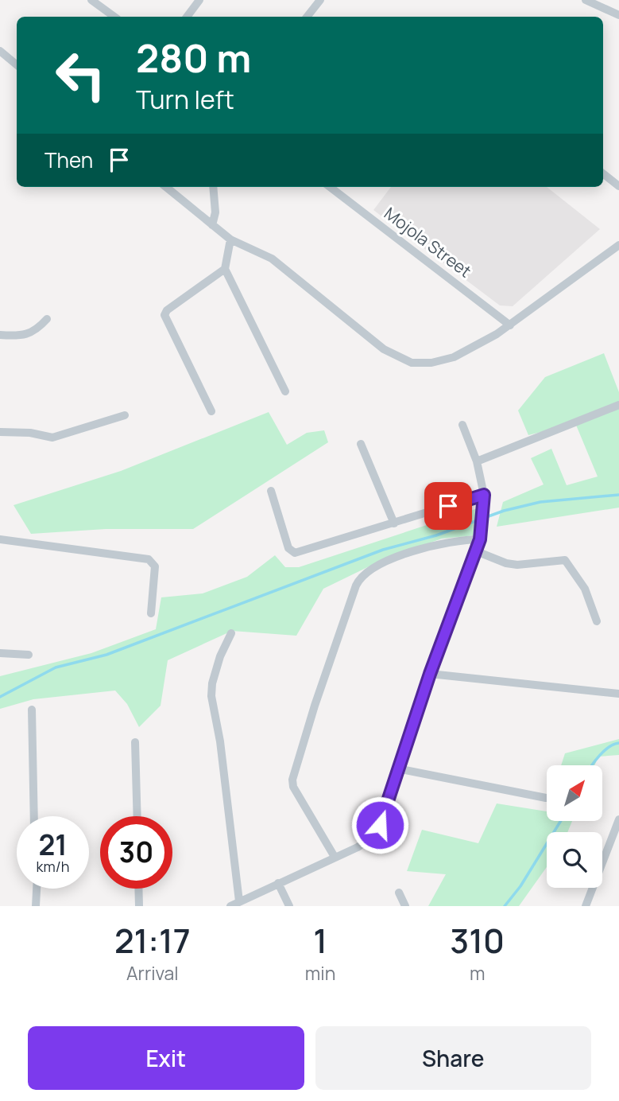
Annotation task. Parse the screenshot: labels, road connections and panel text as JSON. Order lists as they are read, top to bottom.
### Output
{
  "streets": {
    "street": ["Mojola Street"]
  },
  "north": "top right",
  "page": {
    "turn": ["280 m", "Turn left"],
    "then": "Then",
    "speed": "21 km/h",
    "limit": "30",
    "eta": [
      "21:17",
      "Arrival",
      "1",
      "min",
      "310",
      "m"
    ],
    "buttons": ["Exit", "Share"]
  }
}
